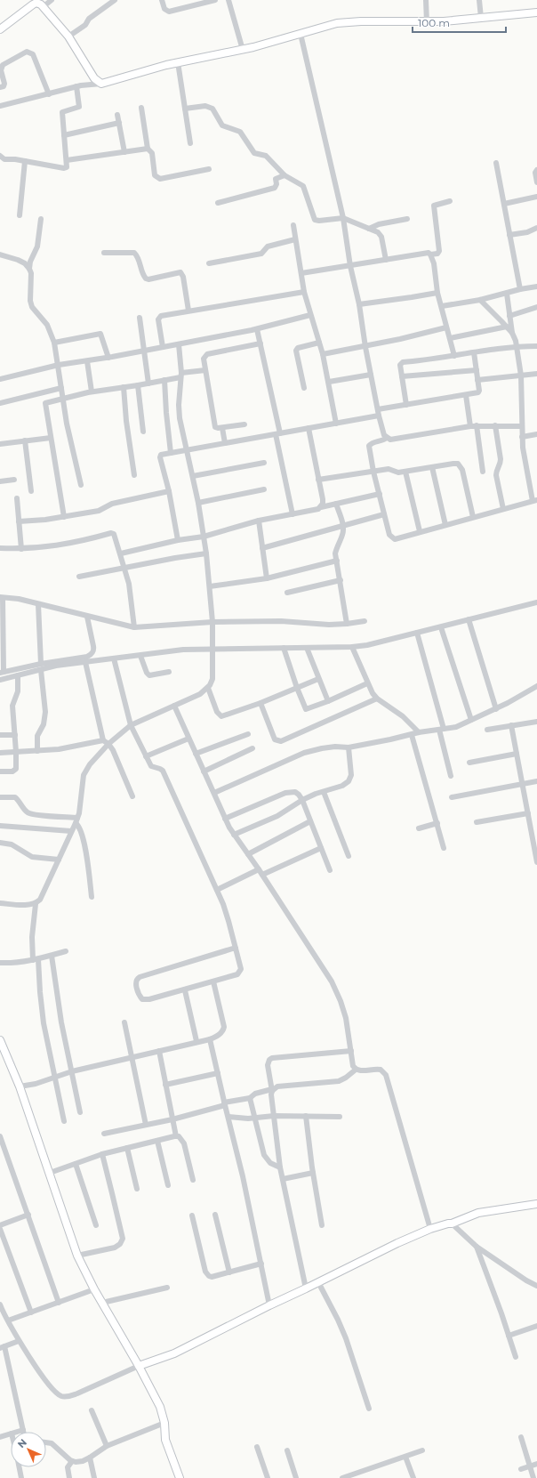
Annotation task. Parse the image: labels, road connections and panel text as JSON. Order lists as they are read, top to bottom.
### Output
{
  "scale_bar": "100 m",
  "north": "top left"
}
